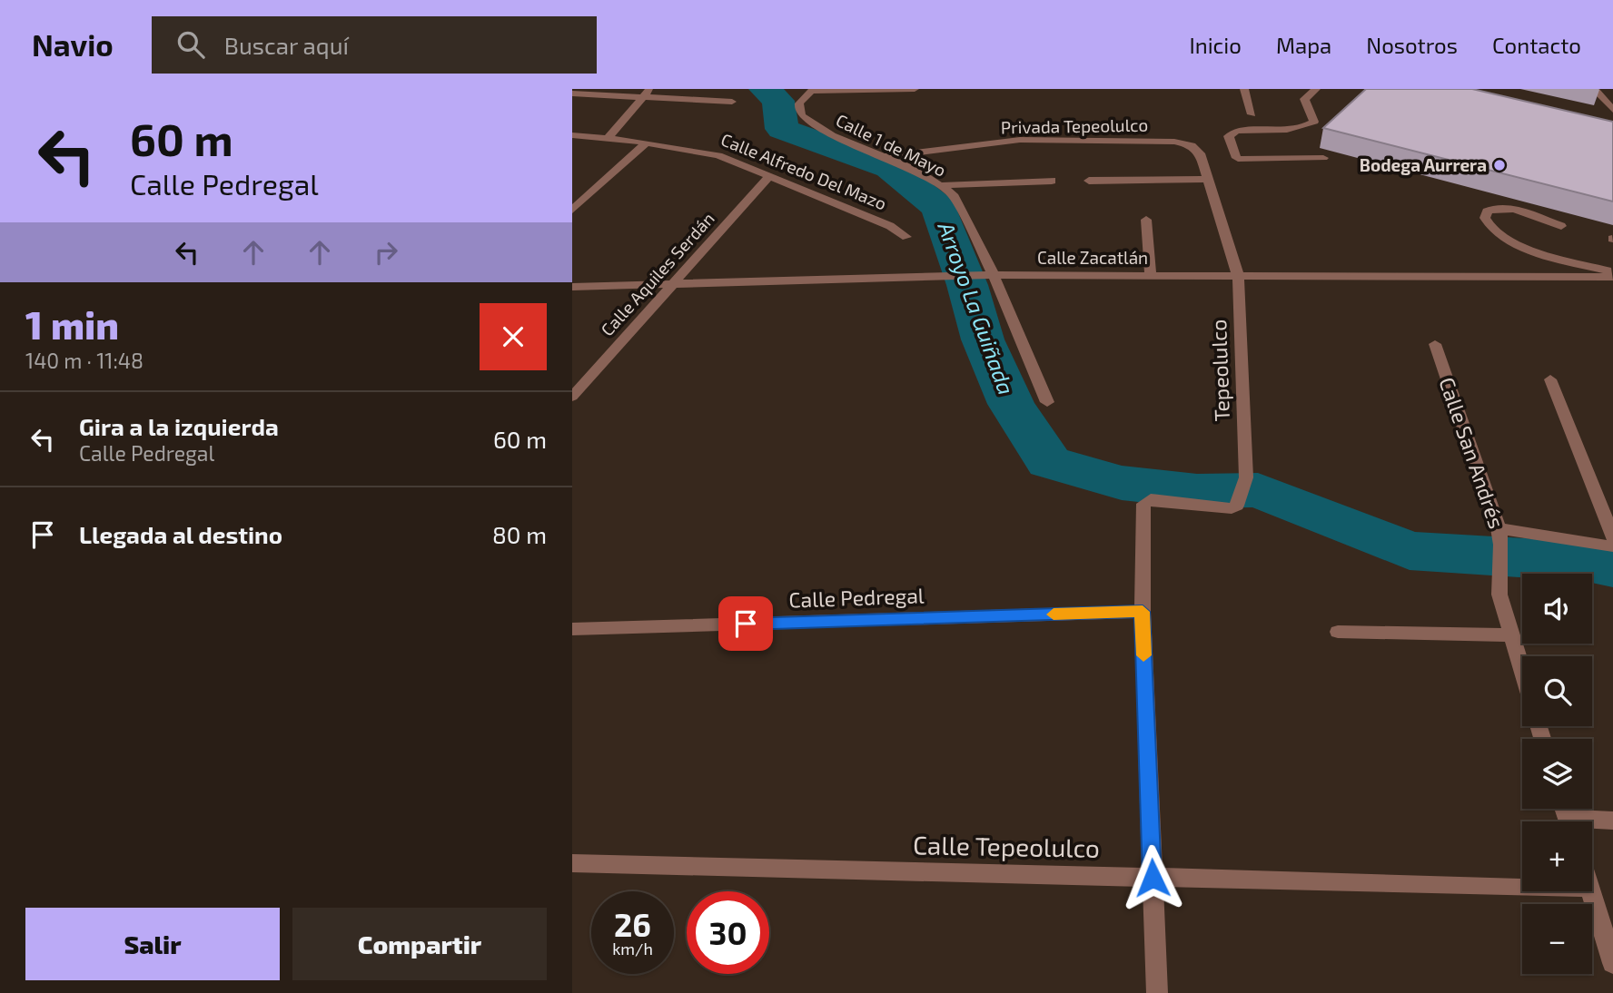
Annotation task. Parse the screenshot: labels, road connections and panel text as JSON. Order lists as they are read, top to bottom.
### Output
{
  "streets": {
    "street": [
      "Privada Tepeolulco",
      "Calle 1 de Mayo",
      "Calle Alfredo Del Mazo",
      "Calle Zacatlán",
      "Calle Aquiles Serdán",
      "Tepeolulco",
      "Calle San Andrés",
      "Calle Pedregal",
      "Calle Tepeolulco"
    ]
  },
  "crossings": [
    ["Privada Tepeolulco", "Calle 1 de Mayo"],
    ["Privada Tepeolulco", "Tepeolulco"],
    ["Calle 1 de Mayo", "Calle Zacatlán"],
    ["Calle Alfredo Del Mazo", "Calle Aquiles Serdán"],
    ["Calle Zacatlán", "Calle Aquiles Serdán"],
    ["Calle Zacatlán", "Tepeolulco"],
    ["Tepeolulco", "Calle Pedregal"]
  ],
  "water": ["Arroyo La Guiñada"],
  "places": ["Bodega Aurrera"],
  "page": {
    "header": "Navio",
    "search": "Buscar aquí",
    "nav": [
      "Inicio",
      "Mapa",
      "Nosotros",
      "Contacto"
    ],
    "turn": ["60 m", "Calle Pedregal"],
    "heading": ["1 min", "140 m · 11:48"],
    "list": [
      {
        "name": "Gira a la izquierda",
        "note": "Calle Pedregal",
        "value": "60 m"
      },
      {
        "name": "Llegada al destino",
        "value": "80 m"
      }
    ],
    "map_buttons": ["+", "−"],
    "speed": "26 km/h",
    "limit": "30",
    "buttons": ["Salir", "Compartir"]
  }
}
